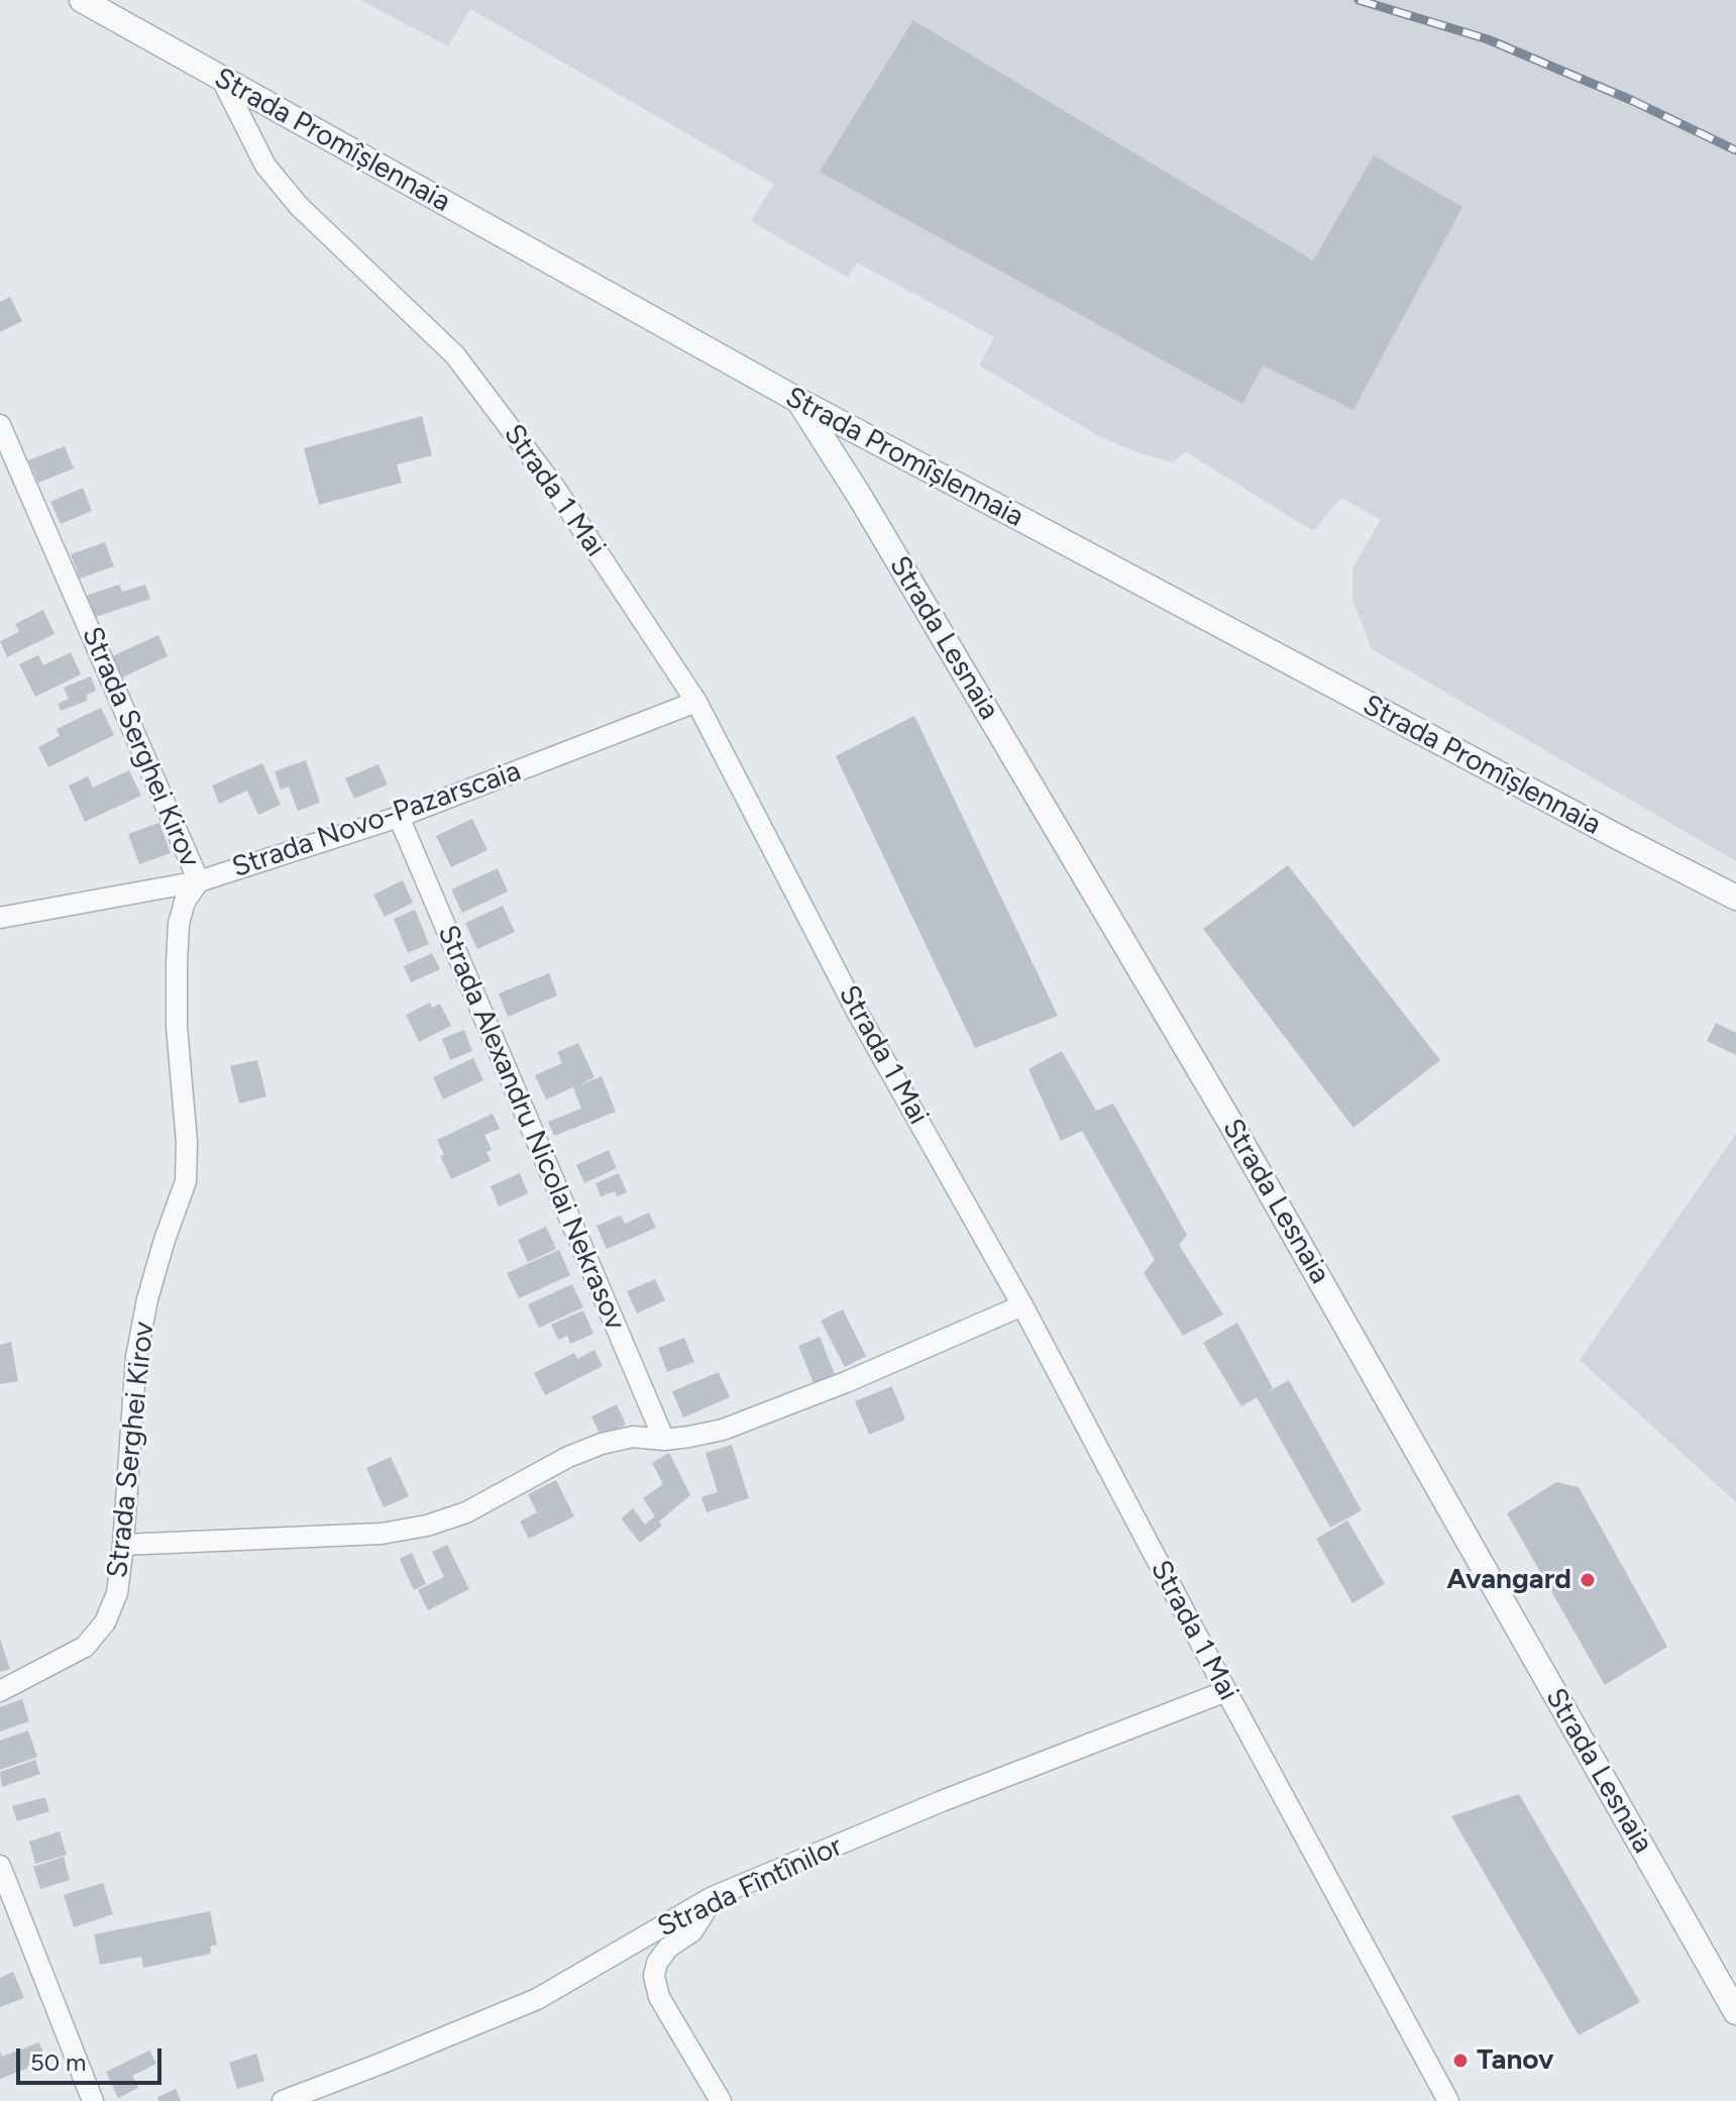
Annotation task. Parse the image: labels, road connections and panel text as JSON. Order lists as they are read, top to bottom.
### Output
{
  "streets": {
    "street": [
      "Strada Promîșlennaia",
      "Strada 1 Mai",
      "Strada Lesnaia",
      "Strada Serghei Kirov",
      "Strada Novo-Pazarscaia",
      "Strada Alexandru Nicolai Nekrasov",
      "Strada Fîntînilor"
    ]
  },
  "crossings": [
    ["Strada Promîșlennaia", "Strada 1 Mai"],
    ["Strada Promîșlennaia", "Strada Lesnaia"],
    ["Strada 1 Mai", "Strada Novo-Pazarscaia"],
    ["Strada 1 Mai", "Strada Fîntînilor"],
    ["Strada Serghei Kirov", "Strada Novo-Pazarscaia"],
    ["Strada Novo-Pazarscaia", "Strada Alexandru Nicolai Nekrasov"]
  ],
  "places": ["Avangard", "Tanov"],
  "scale_bar": "50 m"
}
